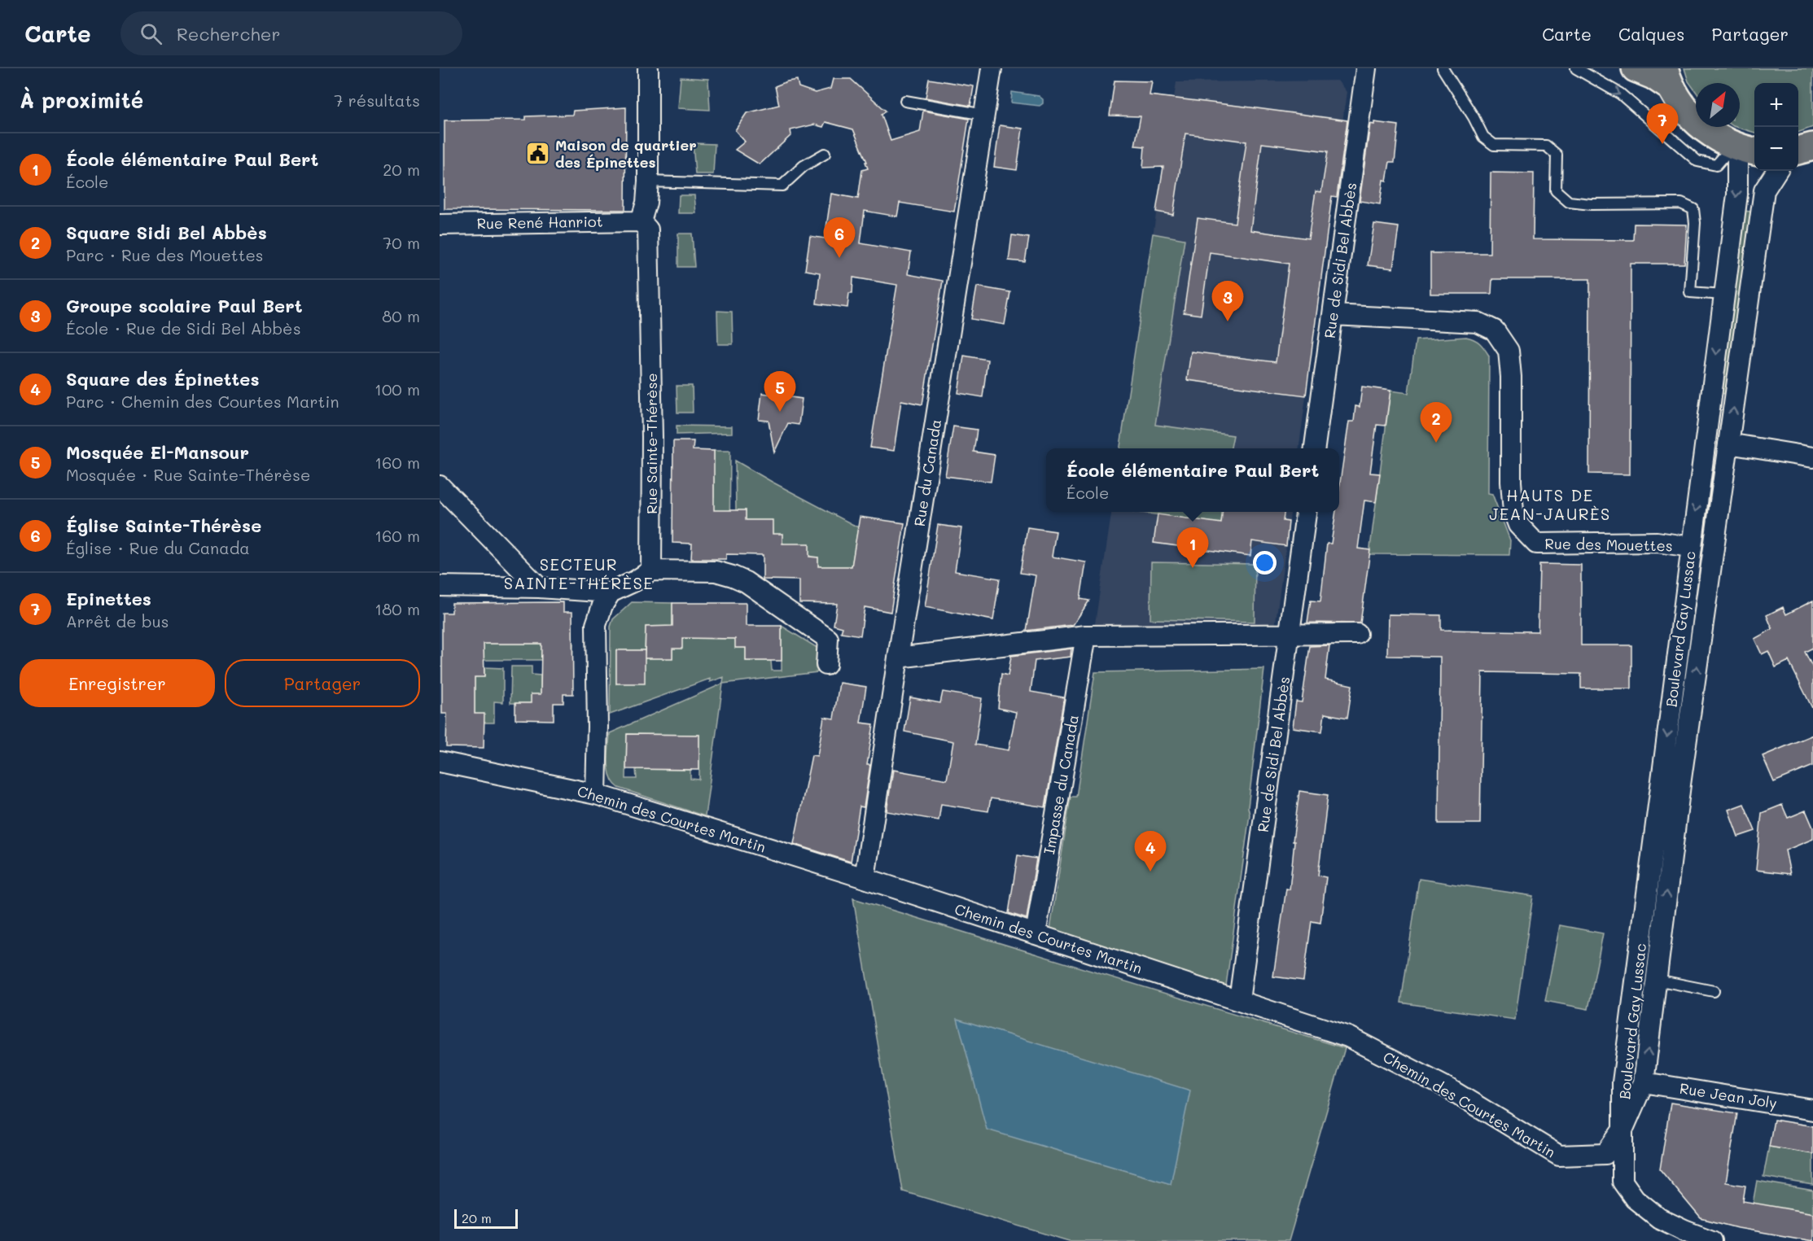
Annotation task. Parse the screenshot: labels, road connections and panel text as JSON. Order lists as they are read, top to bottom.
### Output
{
  "streets": {
    "street": [
      "Rue René Hanriot",
      "Rue de Sidi Bel Abbès",
      "Rue Sainte-Thérèse",
      "Rue du Canada",
      "Rue des Mouettes",
      "Boulevard Gay Lussac",
      "Impasse du Canada",
      "Chemin des Courtes Martin",
      "Rue Jean Joly"
    ]
  },
  "crossings": [
    ["Rue René Hanriot", "Rue Sainte-Thérèse"],
    ["Rue de Sidi Bel Abbès", "Rue des Mouettes"],
    ["Rue de Sidi Bel Abbès", "Chemin des Courtes Martin"],
    ["Rue du Canada", "Chemin des Courtes Martin"],
    ["Rue des Mouettes", "Boulevard Gay Lussac"],
    ["Boulevard Gay Lussac", "Chemin des Courtes Martin"],
    ["Boulevard Gay Lussac", "Rue Jean Joly"],
    ["Impasse du Canada", "Chemin des Courtes Martin"]
  ],
  "districts": ["HAUTS DE JEAN-JAURÈS", "SECTEUR SAINTE-THÉRÈSE"],
  "places": {
    "public building": ["Maison de quartier des Épinettes"]
  },
  "scale_bar": "20 m",
  "north": "top right",
  "page": {
    "header": "Carte",
    "search": "Rechercher",
    "nav": ["Carte", "Calques", "Partager"],
    "heading": ["À proximité", "7 résultats"],
    "map_buttons": ["+", "−"],
    "pins": [
      "7",
      "6",
      "3",
      "5",
      "2",
      "1",
      "4"
    ],
    "list": [
      {
        "mark": "1",
        "name": "École élémentaire Paul Bert",
        "note": "École",
        "value": "20 m"
      },
      {
        "mark": "2",
        "name": "Square Sidi Bel Abbès",
        "note": "Parc · Rue des Mouettes",
        "value": "70 m"
      },
      {
        "mark": "3",
        "name": "Groupe scolaire Paul Bert",
        "note": "École · Rue de Sidi Bel Abbès",
        "value": "80 m"
      },
      {
        "mark": "4",
        "name": "Square des Épinettes",
        "note": "Parc · Chemin des Courtes Martin",
        "value": "100 m"
      },
      {
        "mark": "5",
        "name": "Mosquée El-Mansour",
        "note": "Mosquée · Rue Sainte-Thérèse",
        "value": "160 m"
      },
      {
        "mark": "6",
        "name": "Église Sainte-Thérèse",
        "note": "Église · Rue du Canada",
        "value": "160 m"
      },
      {
        "mark": "7",
        "name": "Epinettes",
        "note": "Arrêt de bus",
        "value": "180 m"
      }
    ],
    "popup": ["École élémentaire Paul Bert", "École"],
    "buttons": ["Enregistrer", "Partager"],
    "scale": "20 m"
  }
}
